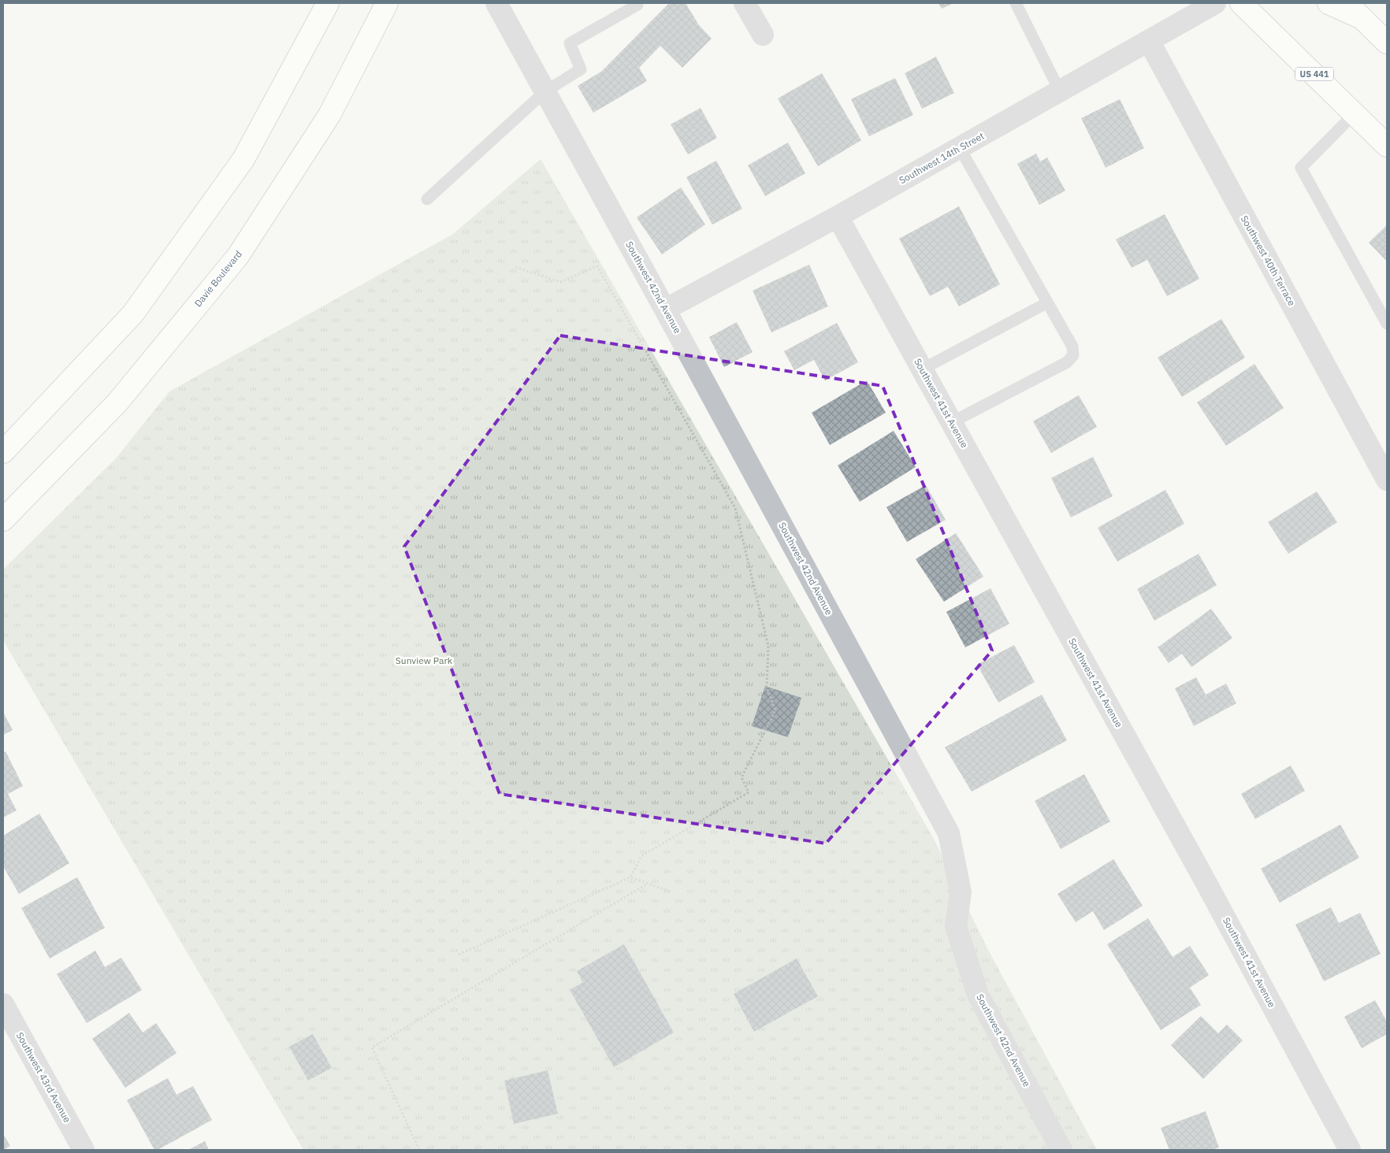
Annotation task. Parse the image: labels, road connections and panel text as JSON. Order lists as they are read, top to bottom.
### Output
{
  "streets": {
    "main road": ["US 441", "Davie Boulevard"],
    "street": [
      "Southwest 14th Street",
      "Southwest 40th Terrace",
      "Southwest 42nd Avenue",
      "Southwest 41st Avenue",
      "Southwest 43rd Avenue"
    ]
  },
  "crossings": [
    ["Southwest 14th Street", "Southwest 40th Terrace"],
    ["Southwest 14th Street", "Southwest 42nd Avenue"],
    ["Southwest 14th Street", "Southwest 41st Avenue"]
  ],
  "parks": ["Sunview Park"]
}
